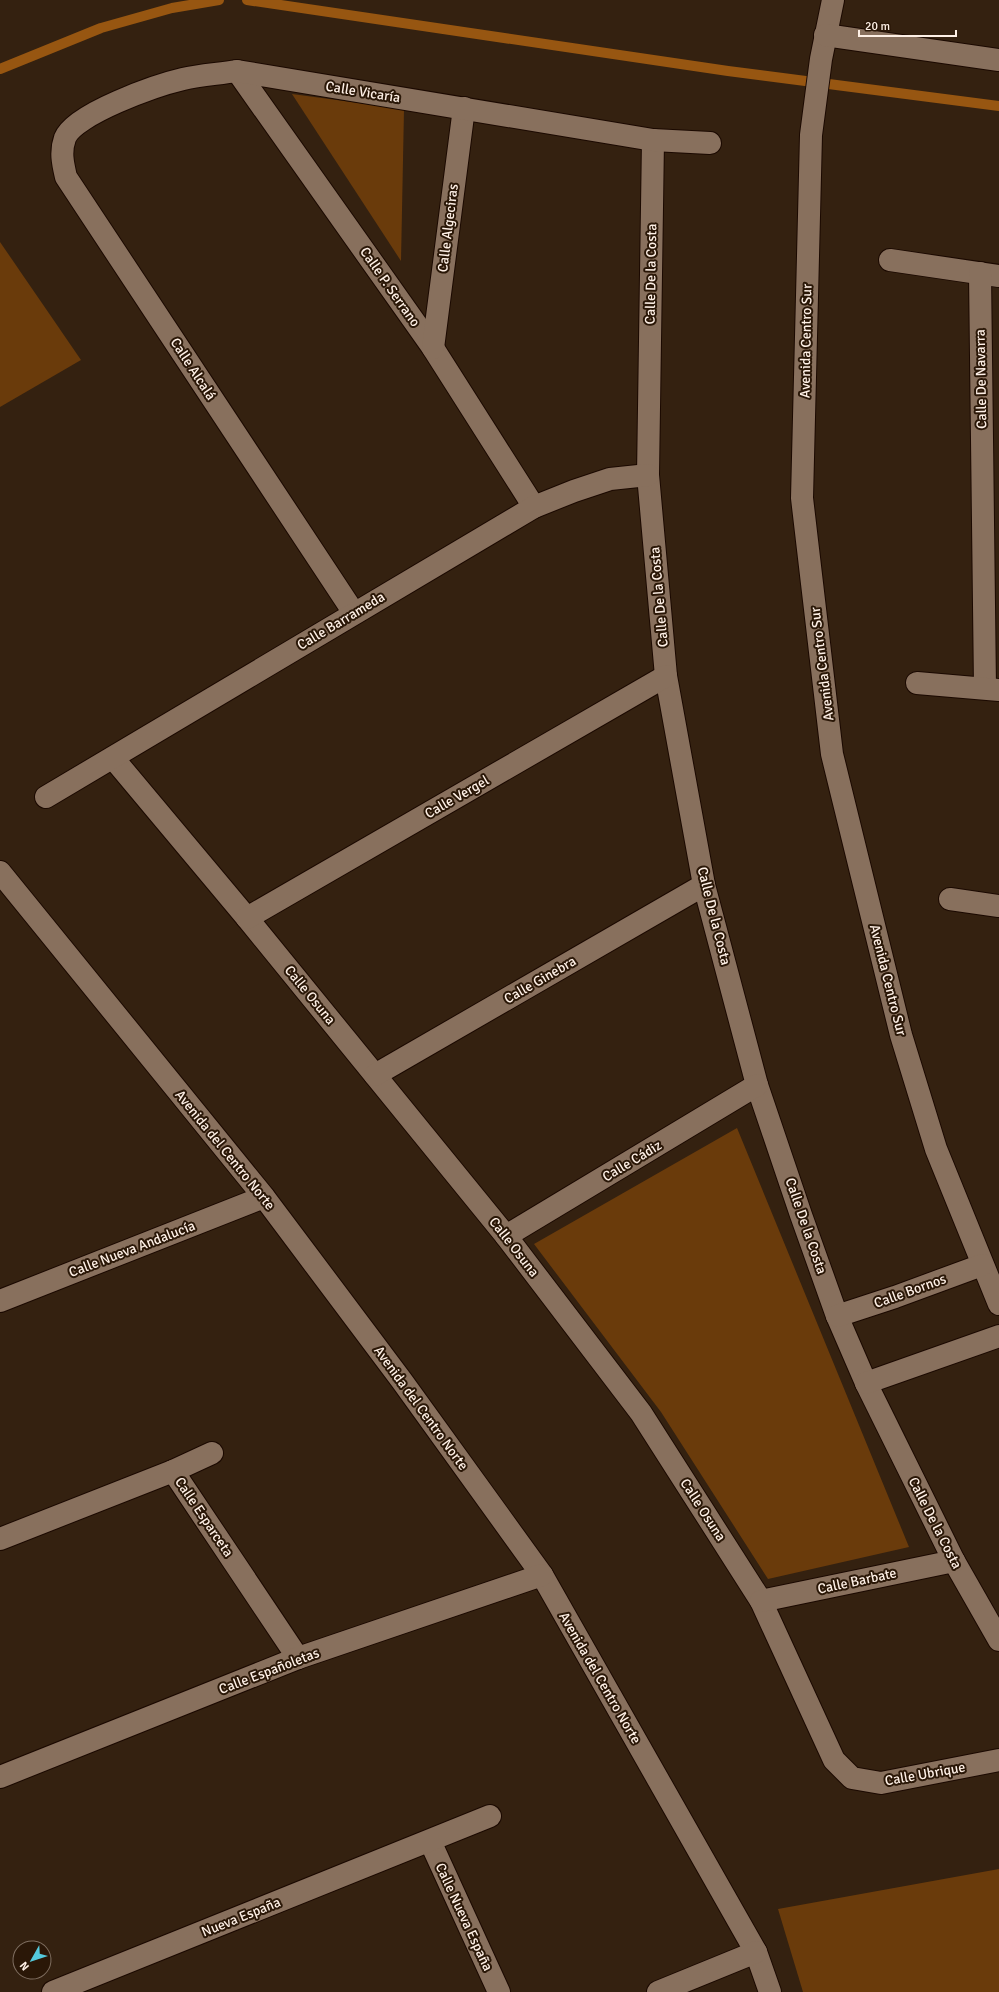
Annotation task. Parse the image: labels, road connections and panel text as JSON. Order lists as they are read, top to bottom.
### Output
{
  "streets": {
    "street": [
      "Calle Vicaría",
      "Calle Algeciras",
      "Calle De la Costa",
      "Calle P. Serrano",
      "Avenida Centro Sur",
      "Calle Alcalá",
      "Calle De Navarra",
      "Calle Barrameda",
      "Calle Vergel",
      "Calle Ginebra",
      "Calle Osuna",
      "Avenida del Centro Norte",
      "Calle Cádiz",
      "Calle Nueva Andalucía",
      "Calle Bornos",
      "Calle Esparceta",
      "Calle Barbate",
      "Calle Españoletas",
      "Calle Ubrique",
      "Nueva España",
      "Calle Nueva España"
    ]
  },
  "crossings": [
    ["Calle Vicaría", "Calle Algeciras"],
    ["Calle Vicaría", "Calle De la Costa"],
    ["Calle Vicaría", "Calle P. Serrano"],
    ["Calle Vicaría", "Calle Alcalá"],
    ["Calle Algeciras", "Calle P. Serrano"],
    ["Calle De la Costa", "Calle Barrameda"],
    ["Calle De la Costa", "Calle Vergel"],
    ["Calle De la Costa", "Calle Ginebra"],
    ["Calle De la Costa", "Calle Cádiz"],
    ["Calle De la Costa", "Calle Bornos"],
    ["Calle De la Costa", "Calle Barbate"],
    ["Calle P. Serrano", "Calle Barrameda"],
    ["Avenida Centro Sur", "Calle Bornos"],
    ["Calle Alcalá", "Calle Barrameda"],
    ["Calle Barrameda", "Calle Osuna"],
    ["Calle Vergel", "Calle Osuna"],
    ["Calle Ginebra", "Calle Osuna"],
    ["Calle Osuna", "Calle Cádiz"],
    ["Calle Osuna", "Calle Barbate"],
    ["Calle Osuna", "Calle Ubrique"],
    ["Avenida del Centro Norte", "Calle Nueva Andalucía"],
    ["Avenida del Centro Norte", "Calle Españoletas"],
    ["Calle Esparceta", "Calle Españoletas"],
    ["Nueva España", "Calle Nueva España"]
  ],
  "scale_bar": "20 m",
  "north": "bottom left"
}
